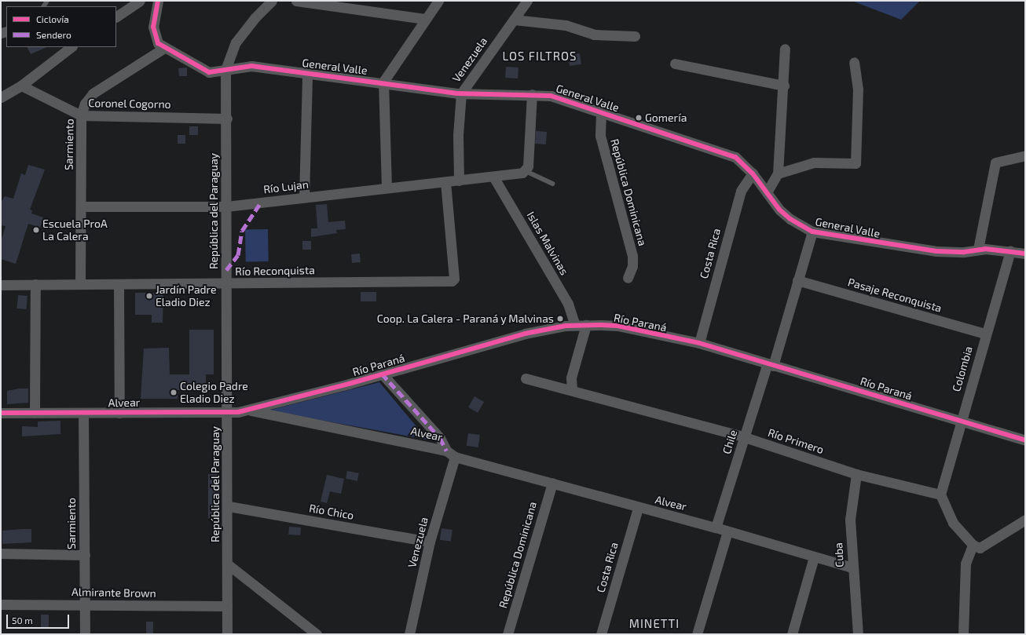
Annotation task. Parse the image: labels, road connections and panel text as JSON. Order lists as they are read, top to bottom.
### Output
{
  "streets": {
    "street": [
      "Venezuela",
      "General Valle",
      "Coronel Cogorno",
      "Sarmiento",
      "Río Lujan",
      "República Dominicana",
      "República del Paraguay",
      "Islas Malvinas",
      "Costa Rica",
      "Río Reconquista",
      "Pasaje Reconquista",
      "Río Paraná",
      "Colombia",
      "Alvear",
      "Río Primero",
      "Chile",
      "Río Chico",
      "Cuba",
      "Almirante Brown"
    ]
  },
  "crossings": [
    ["Venezuela", "General Valle"],
    ["Venezuela", "Río Lujan"],
    ["Venezuela", "Alvear"],
    ["Venezuela", "Río Chico"],
    ["General Valle", "Sarmiento"],
    ["General Valle", "República Dominicana"],
    ["General Valle", "República del Paraguay"],
    ["General Valle", "Costa Rica"],
    ["General Valle", "Colombia"],
    ["General Valle", "Chile"],
    ["Coronel Cogorno", "Sarmiento"],
    ["Coronel Cogorno", "República del Paraguay"],
    ["Sarmiento", "Río Lujan"],
    ["Sarmiento", "Río Reconquista"],
    ["Sarmiento", "Alvear"],
    ["Sarmiento", "Almirante Brown"],
    ["Río Lujan", "República del Paraguay"],
    ["Río Lujan", "Islas Malvinas"],
    ["Río Lujan", "Río Reconquista"],
    ["República Dominicana", "Alvear"],
    ["República del Paraguay", "Río Reconquista"],
    ["República del Paraguay", "Alvear"],
    ["República del Paraguay", "Río Chico"],
    ["República del Paraguay", "Almirante Brown"],
    ["Islas Malvinas", "Río Paraná"],
    ["Costa Rica", "Río Paraná"],
    ["Costa Rica", "Alvear"],
    ["Pasaje Reconquista", "Colombia"],
    ["Pasaje Reconquista", "Chile"],
    ["Río Paraná", "Colombia"],
    ["Río Paraná", "Alvear"],
    ["Río Paraná", "Chile"],
    ["Colombia", "Río Primero"],
    ["Alvear", "Chile"],
    ["Alvear", "Cuba"],
    ["Río Primero", "Chile"],
    ["Río Primero", "Cuba"]
  ],
  "districts": ["LOS FILTROS", "MINETTI"],
  "places": [
    "Gomería",
    "Escuela ProA La Calera",
    "Jardín Padre Eladio Diez",
    "Coop. La Calera - Paraná y Malvinas",
    "Colegio Padre Eladio Diez"
  ],
  "legend": ["Ciclovía", "Sendero"],
  "scale_bar": "50 m"
}
